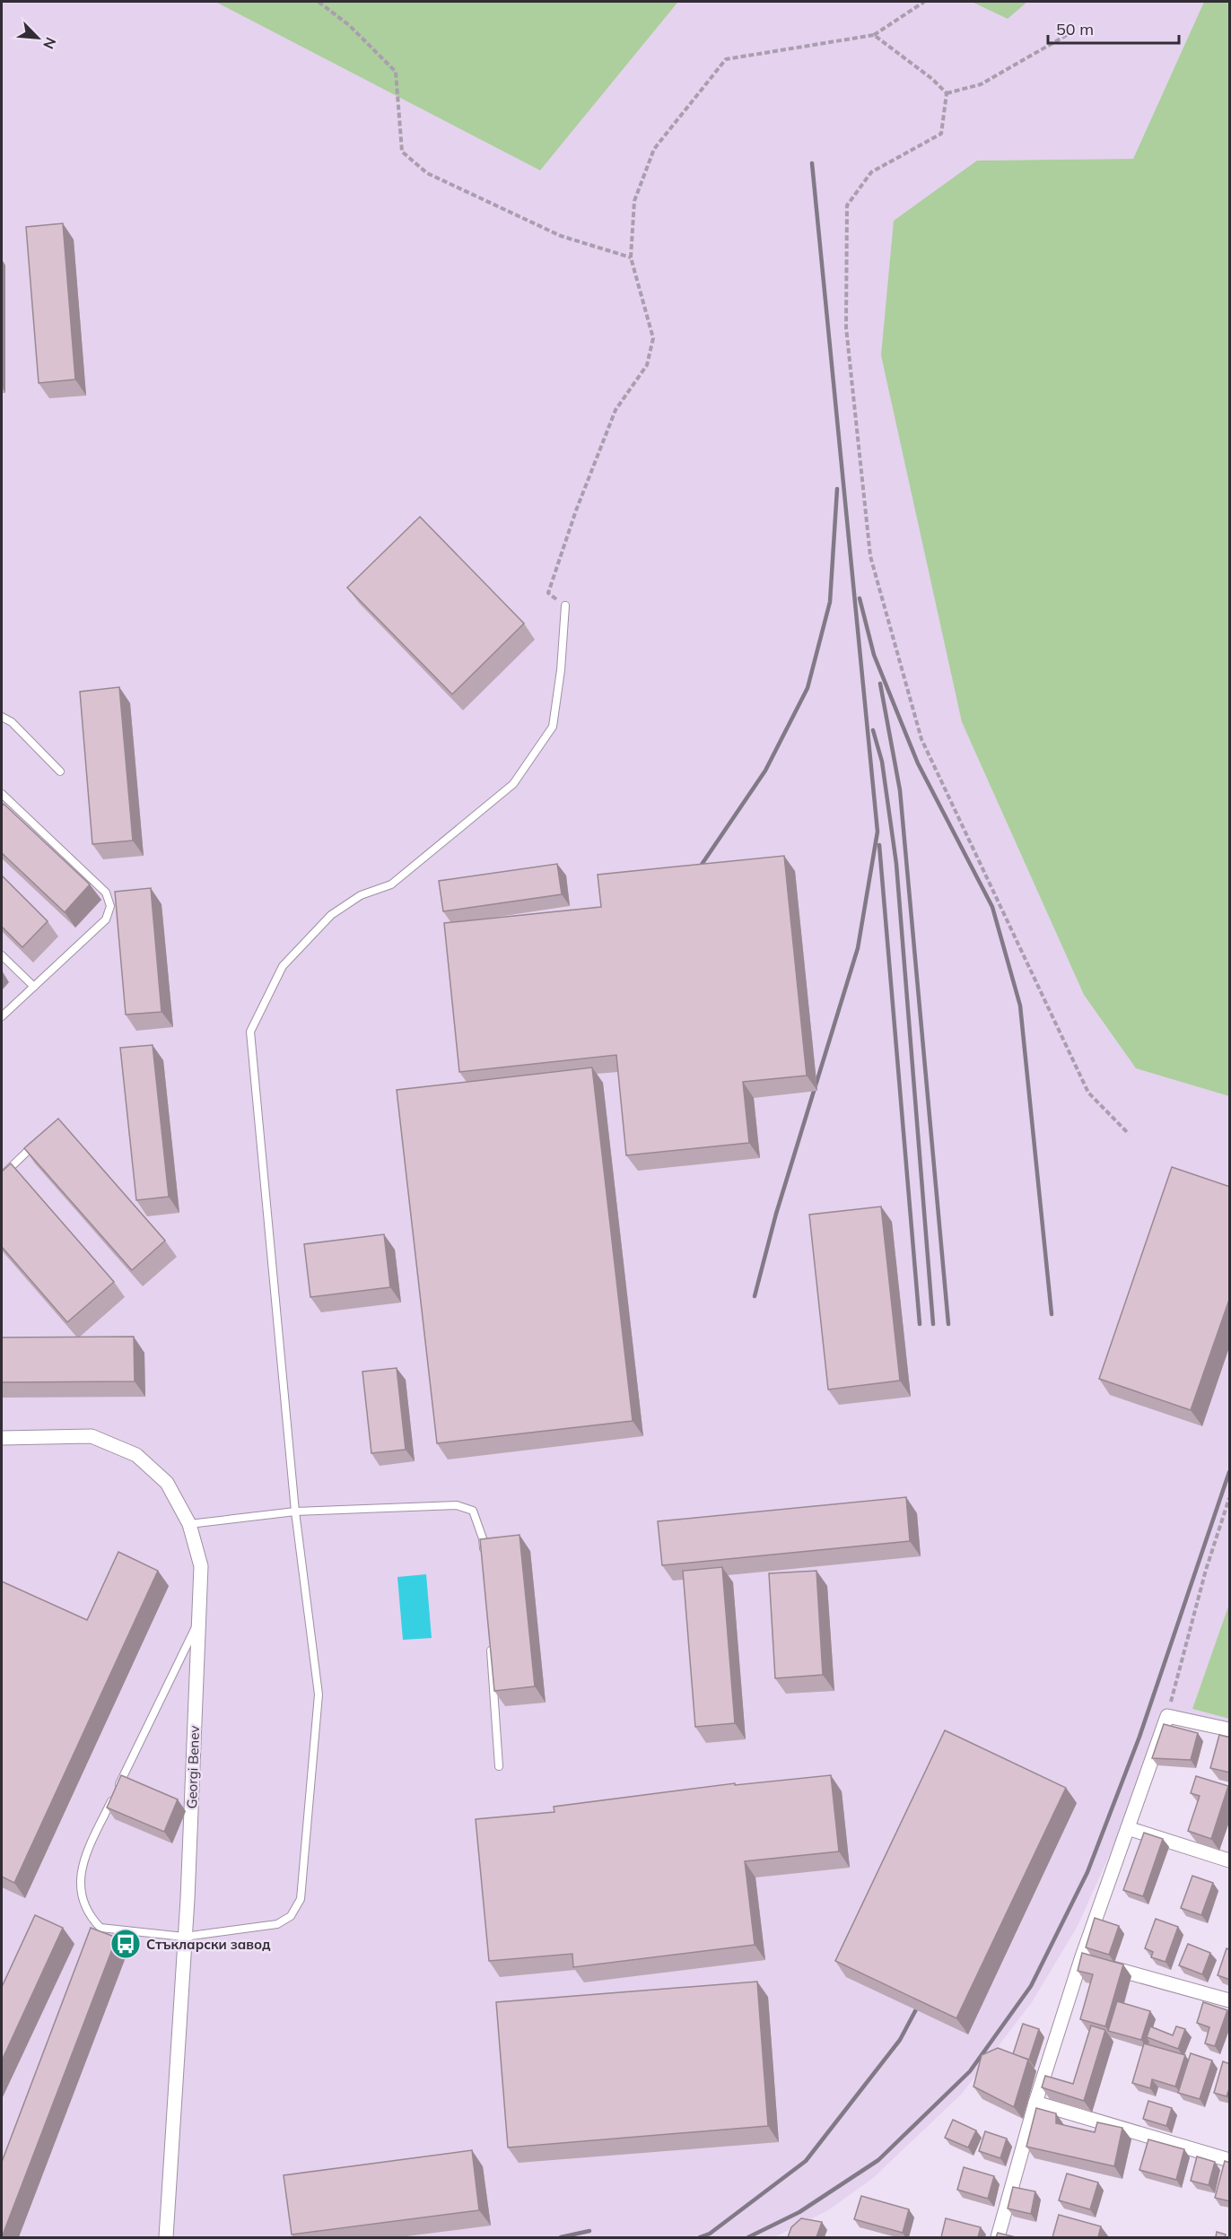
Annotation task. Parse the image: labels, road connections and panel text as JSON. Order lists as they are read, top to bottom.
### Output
{
  "streets": {
    "street": ["Georgi Benev"]
  },
  "places": {
    "bus stop": ["Стъкларски завод"]
  },
  "scale_bar": "50 m",
  "north": "bottom right"
}
